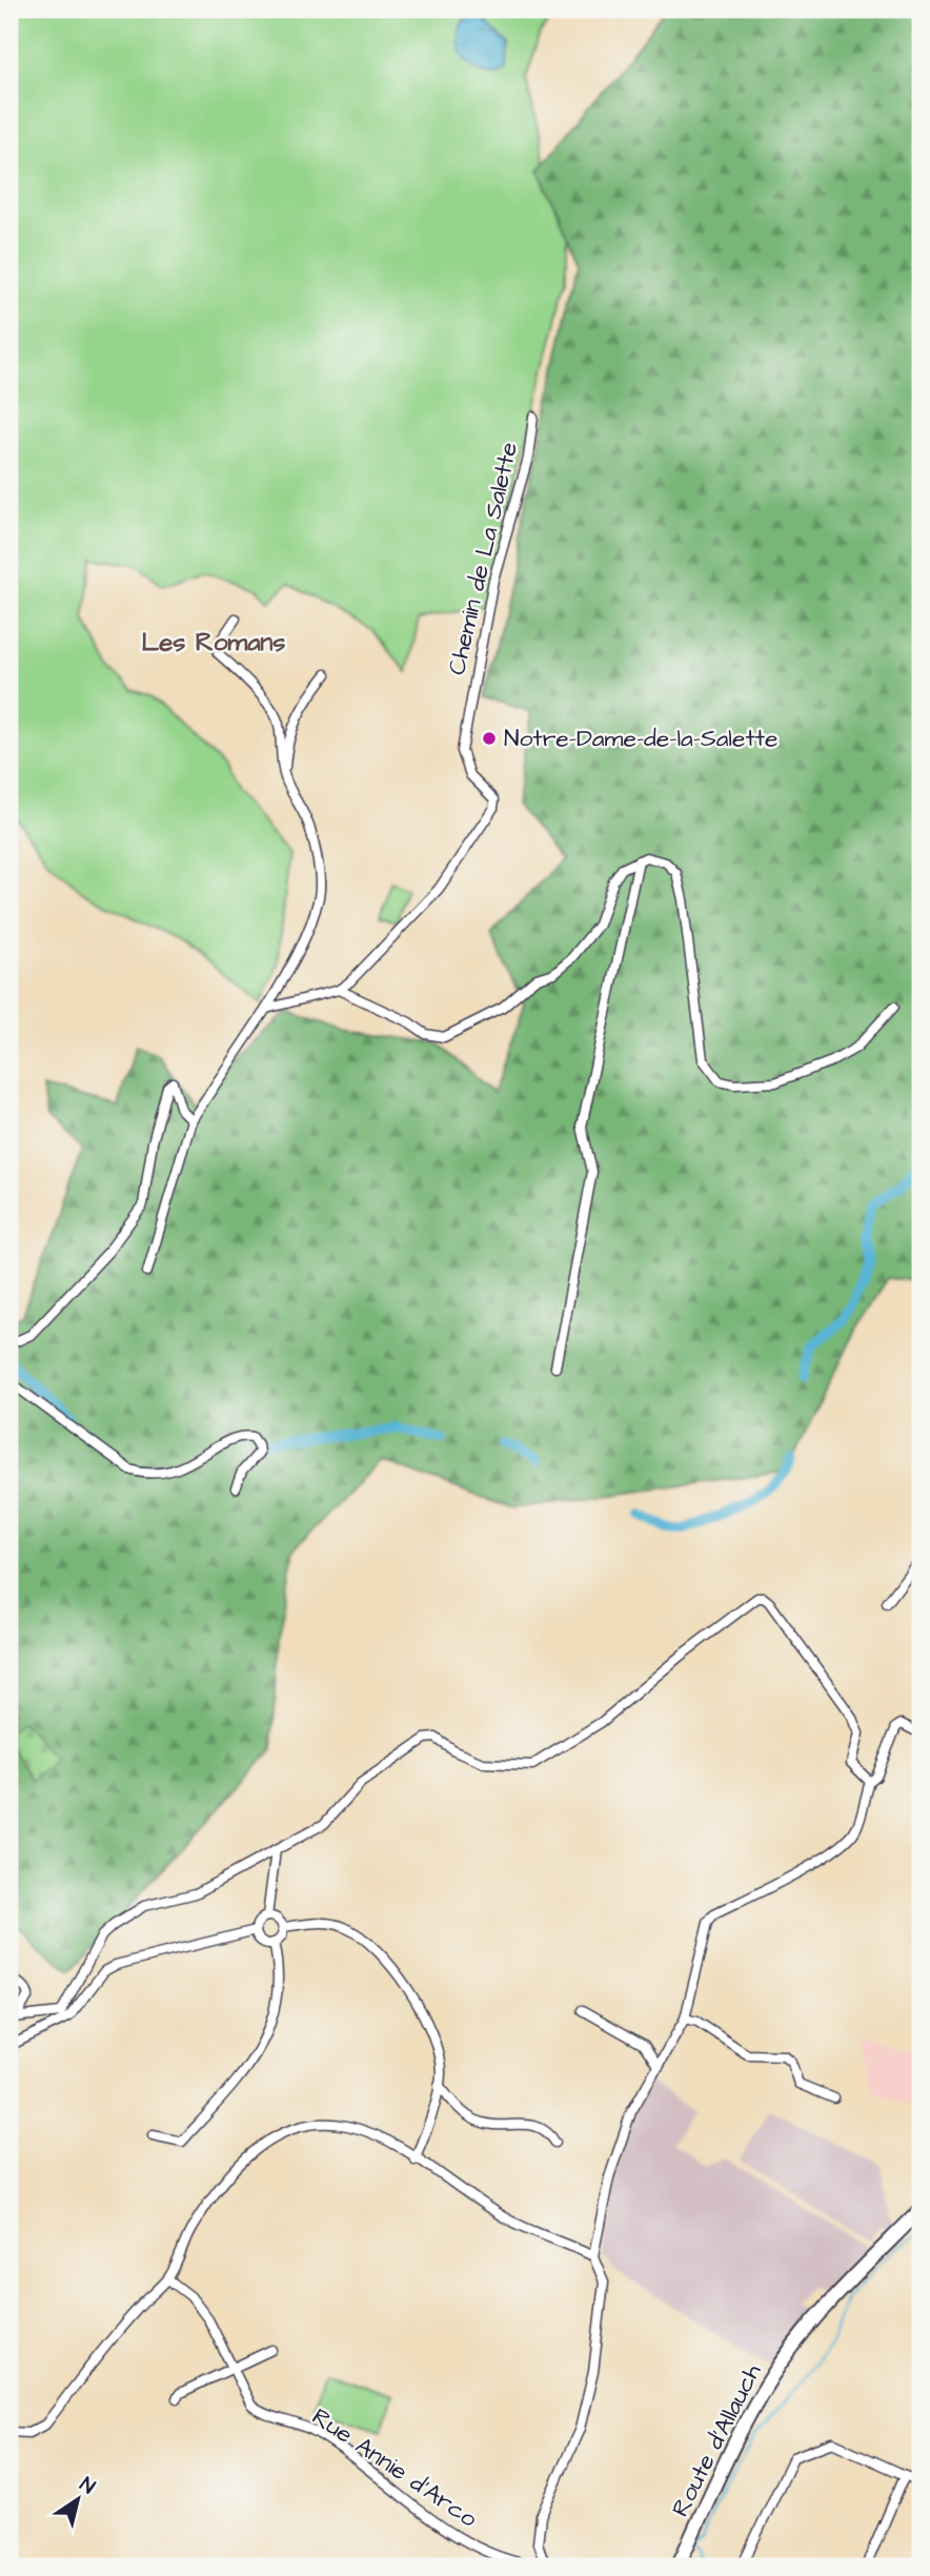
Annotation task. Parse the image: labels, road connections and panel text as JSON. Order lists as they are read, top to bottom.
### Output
{
  "streets": {
    "main road": ["Route d'Allauch"],
    "street": ["Chemin de La Salette", "Rue Annie d'Arco"]
  },
  "districts": ["Les Romans"],
  "places": ["Notre-Dame-de-la-Salette"],
  "north": "top right"
}
